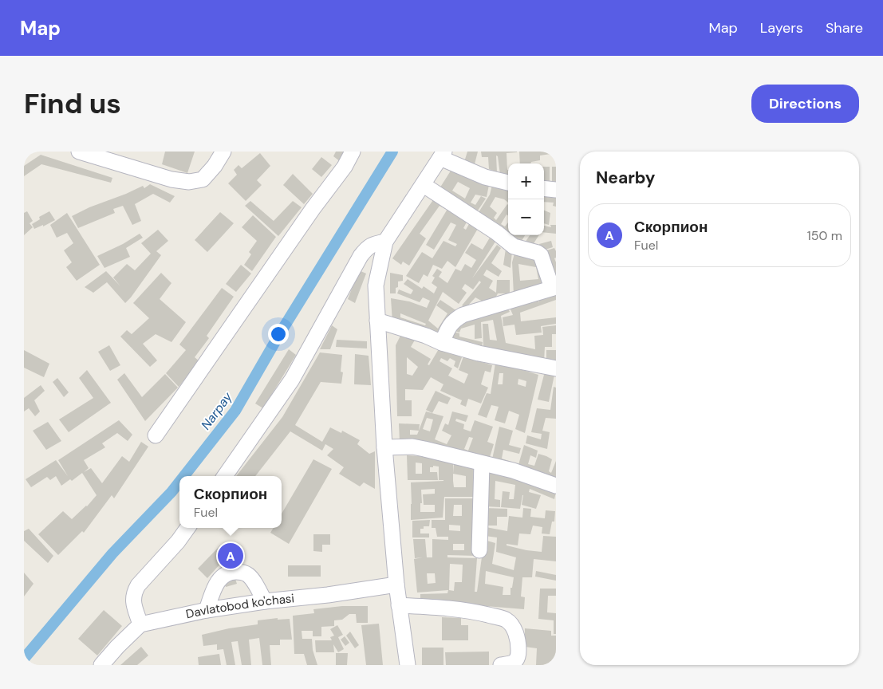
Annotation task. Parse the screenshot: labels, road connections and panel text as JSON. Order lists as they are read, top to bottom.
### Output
{
  "streets": {
    "street": ["Davlatobod ko'chasi"]
  },
  "water": ["Narpay"],
  "page": {
    "header": "Map",
    "nav": ["Map", "Layers", "Share"],
    "buttons": "Directions",
    "title": "Find us",
    "heading": "Nearby",
    "map_buttons": ["+", "−"],
    "list": [
      {
        "mark": "A",
        "name": "Скорпион",
        "note": "Fuel",
        "value": "150 m"
      }
    ],
    "popup": ["Скорпион", "Fuel"],
    "pins": "A"
  }
}
